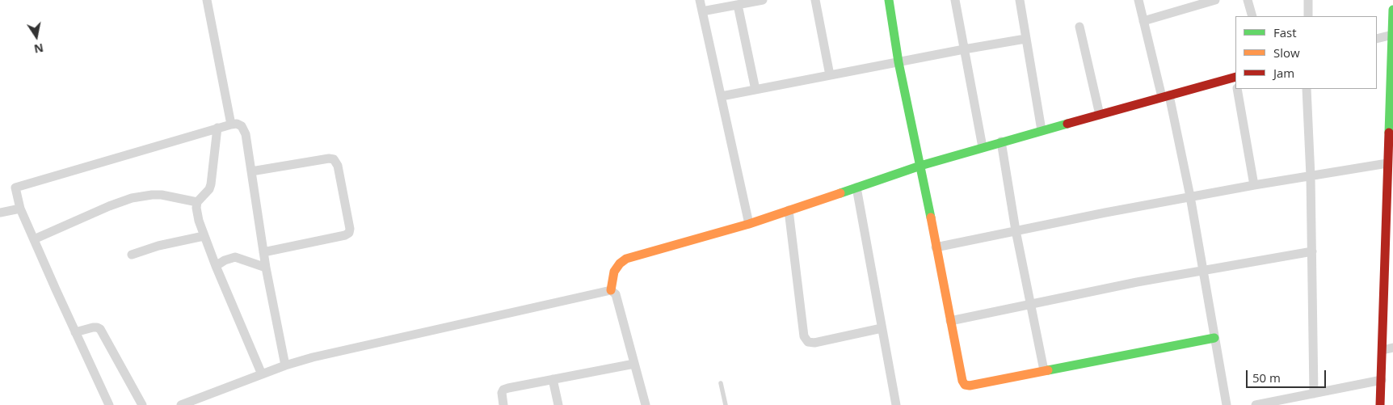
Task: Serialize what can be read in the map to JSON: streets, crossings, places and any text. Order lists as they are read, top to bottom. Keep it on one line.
{"legend":["Fast","Slow","Jam"],"scale_bar":"50 m","north":"bottom"}
